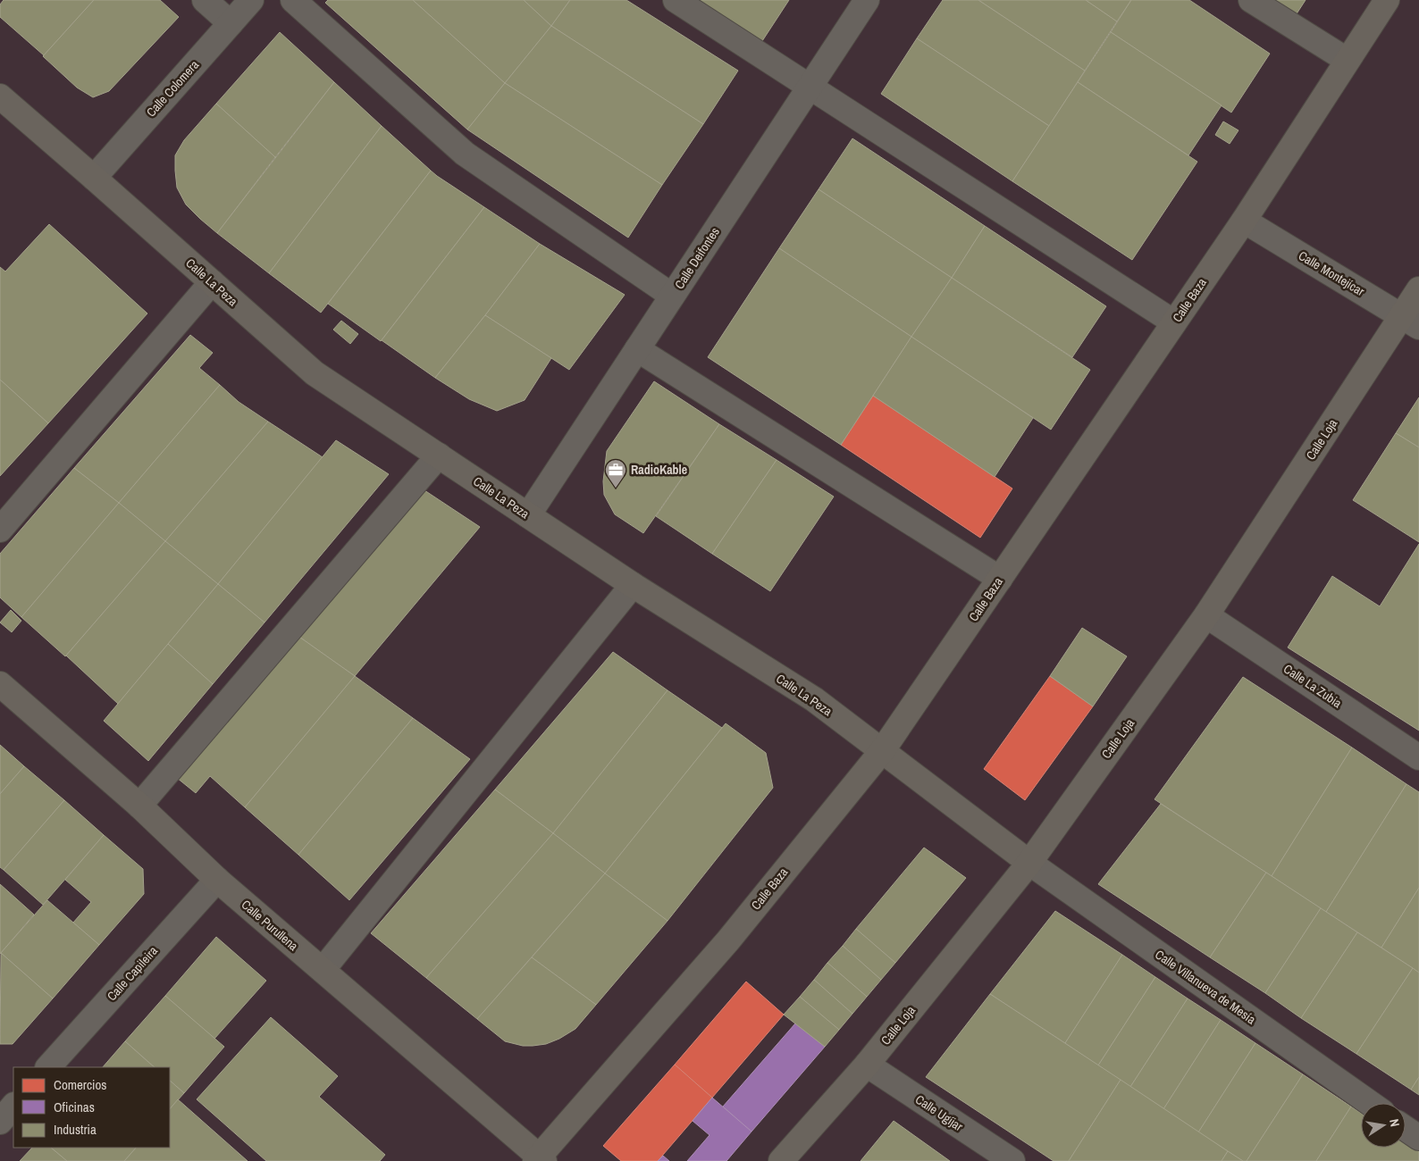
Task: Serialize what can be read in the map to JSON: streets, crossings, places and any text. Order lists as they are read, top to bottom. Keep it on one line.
{"streets":{"street":["Calle Colomera","Calle Deifontes","Calle Montejícar","Calle La Peza","Calle Baza","Calle Loja","Calle La Zubia","Calle Purullena","Calle Capileira","Calle Villanueva de Mesía","Calle Ugíjar"]},"crossings":[["Calle Colomera","Calle La Peza"],["Calle Deifontes","Calle La Peza"],["Calle Montejícar","Calle Baza"],["Calle Montejícar","Calle Loja"],["Calle La Peza","Calle Baza"],["Calle La Peza","Calle Loja"],["Calle La Peza","Calle Villanueva de Mesía"],["Calle Baza","Calle Purullena"],["Calle Loja","Calle La Zubia"],["Calle Loja","Calle Villanueva de Mesía"],["Calle Loja","Calle Ugíjar"],["Calle Purullena","Calle Capileira"]],"places":{"office":["RadioKable"]},"legend":["Comercios","Oficinas","Industria"],"north":"right"}
